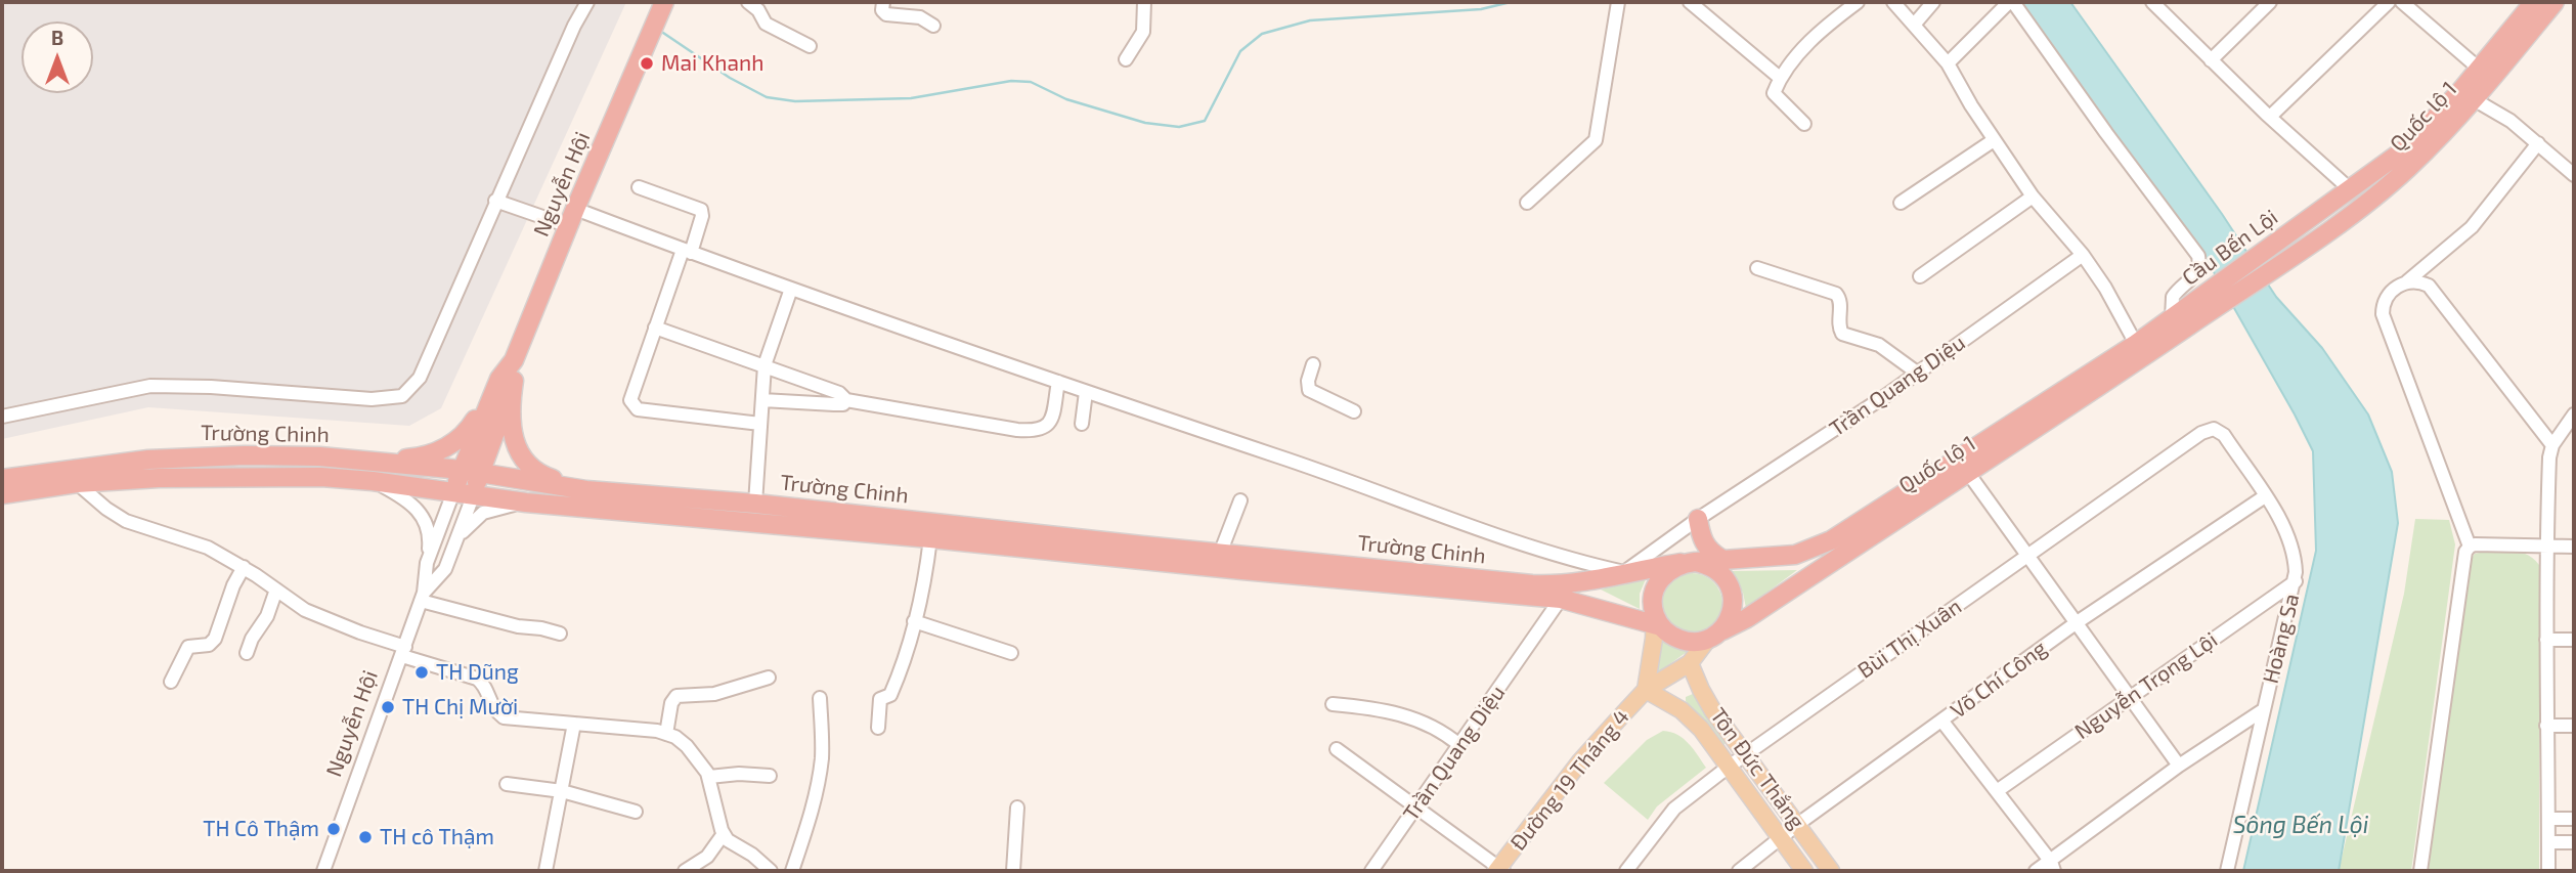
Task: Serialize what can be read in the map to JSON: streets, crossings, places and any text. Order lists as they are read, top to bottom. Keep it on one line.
{"streets":{"highway":["Quốc lộ 1","Nguyễn Hội","Cầu Bến Lội","Trường Chinh"],"main road":["Tôn Đức Thắng","Đường 19 Tháng 4"],"street":["Trần Quang Diệu","Bùi Thị Xuân","Hoàng Sa","Võ Chí Công","Nguyễn Trọng Lội"]},"crossings":[["Quốc lộ 1","Cầu Bến Lội"],["Quốc lộ 1","Trường Chinh"],["Quốc lộ 1","Đường 19 Tháng 4"],["Nguyễn Hội","Trường Chinh"],["Trần Quang Diệu","Trường Chinh"],["Trường Chinh","Đường 19 Tháng 4"],["Bùi Thị Xuân","Hoàng Sa"],["Bùi Thị Xuân","Tôn Đức Thắng"],["Hoàng Sa","Võ Chí Công"],["Hoàng Sa","Nguyễn Trọng Lội"],["Võ Chí Công","Tôn Đức Thắng"],["Tôn Đức Thắng","Đường 19 Tháng 4"]],"water":["Sông Bến Lội"],"places":["Mai Khanh","TH Dũng","TH Chị Mười","TH Cô Thậm","TH cô Thậm"],"north":"top"}
